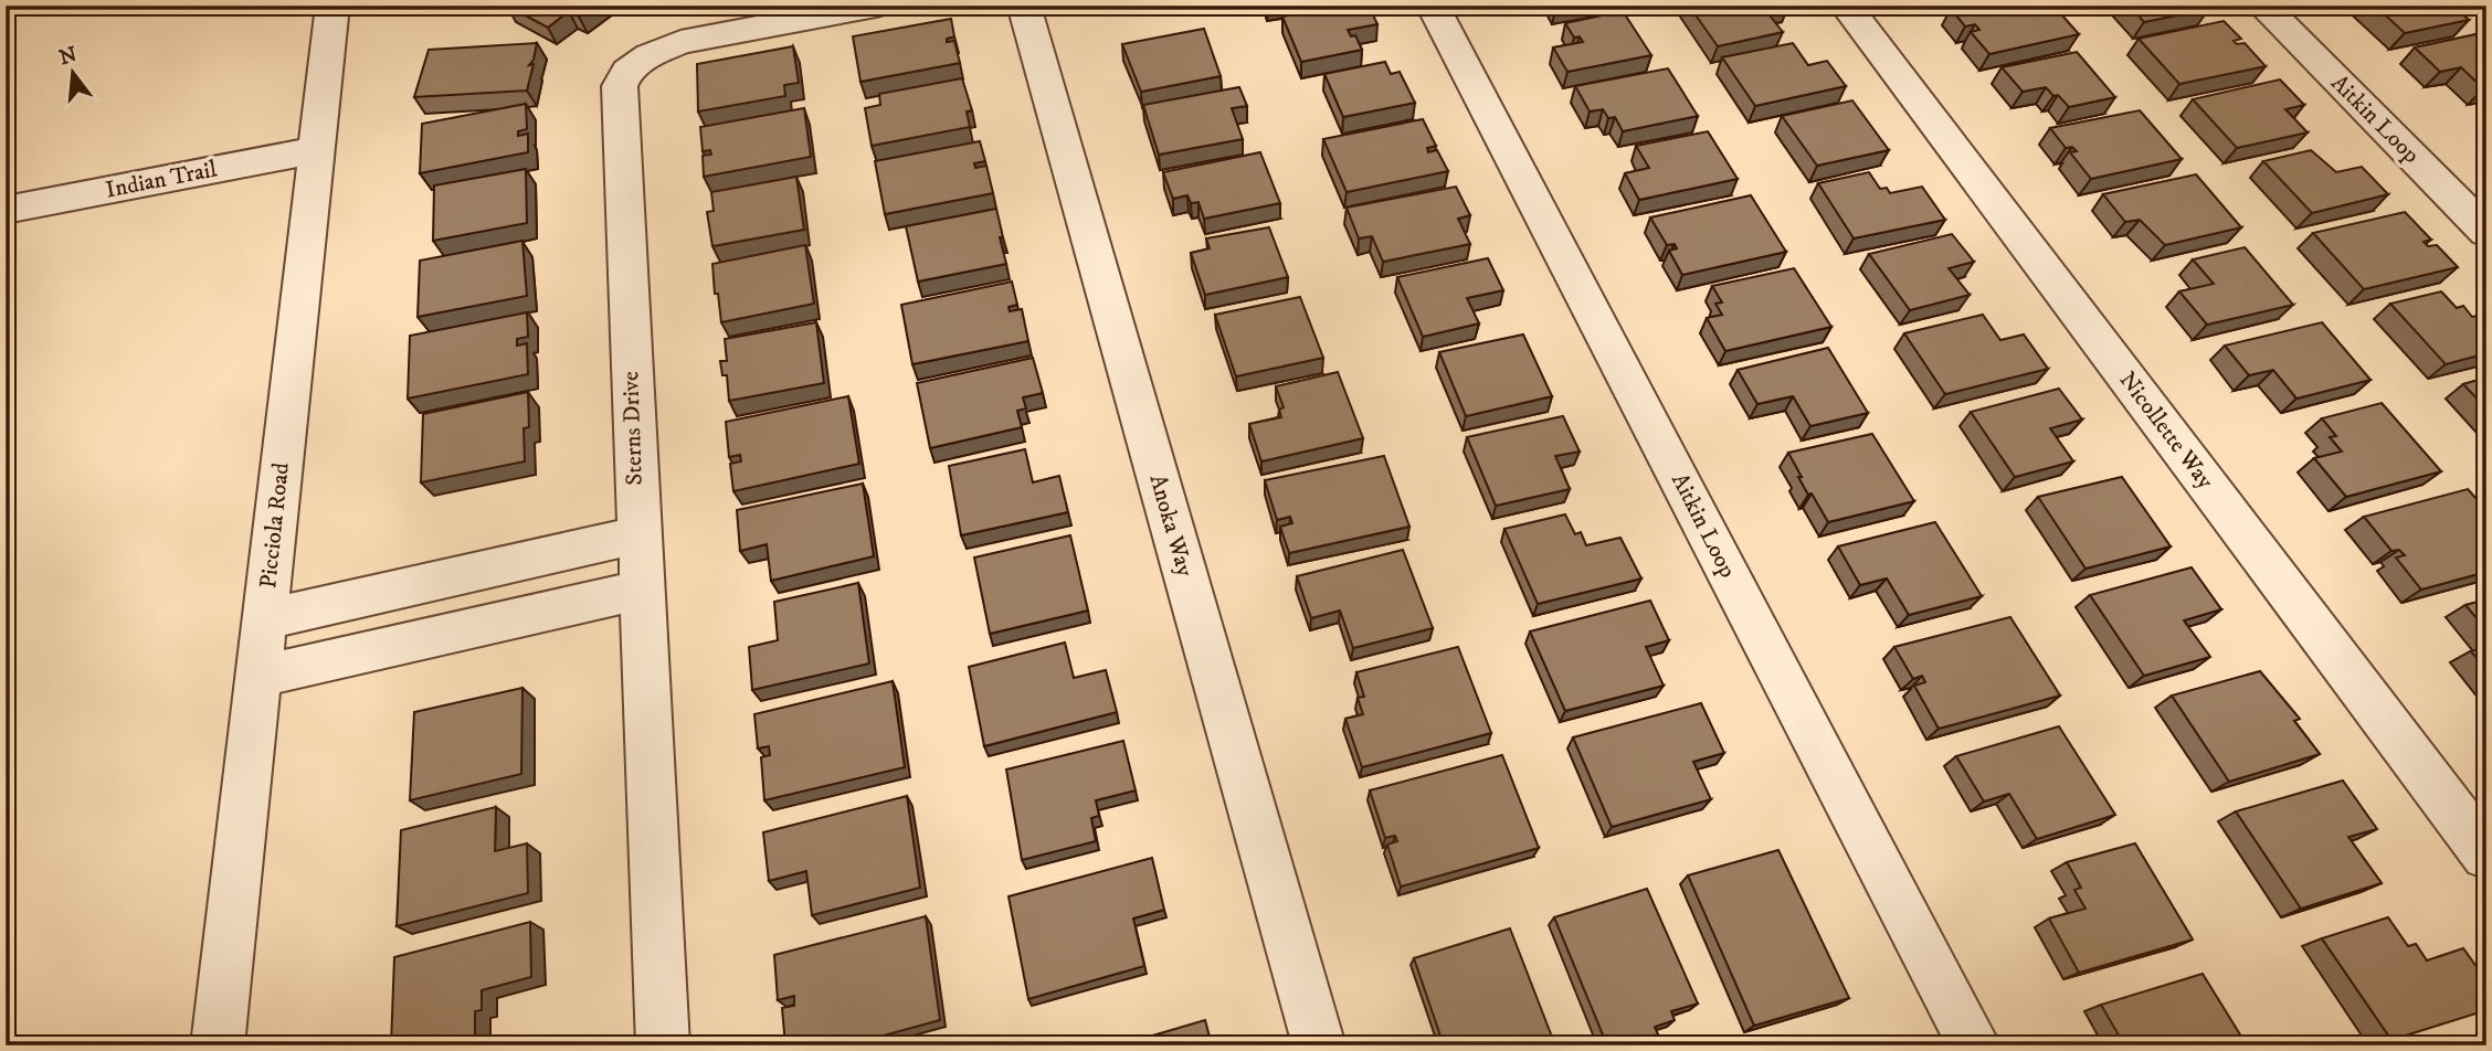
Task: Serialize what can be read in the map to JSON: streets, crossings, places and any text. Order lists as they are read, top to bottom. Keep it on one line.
{"streets":{"street":["Aitkin Loop","Indian Trail","Sterns Drive","Nicollette Way","Picciola Road","Anoka Way"]},"crossings":[["Indian Trail","Picciola Road"]],"north":"top"}
